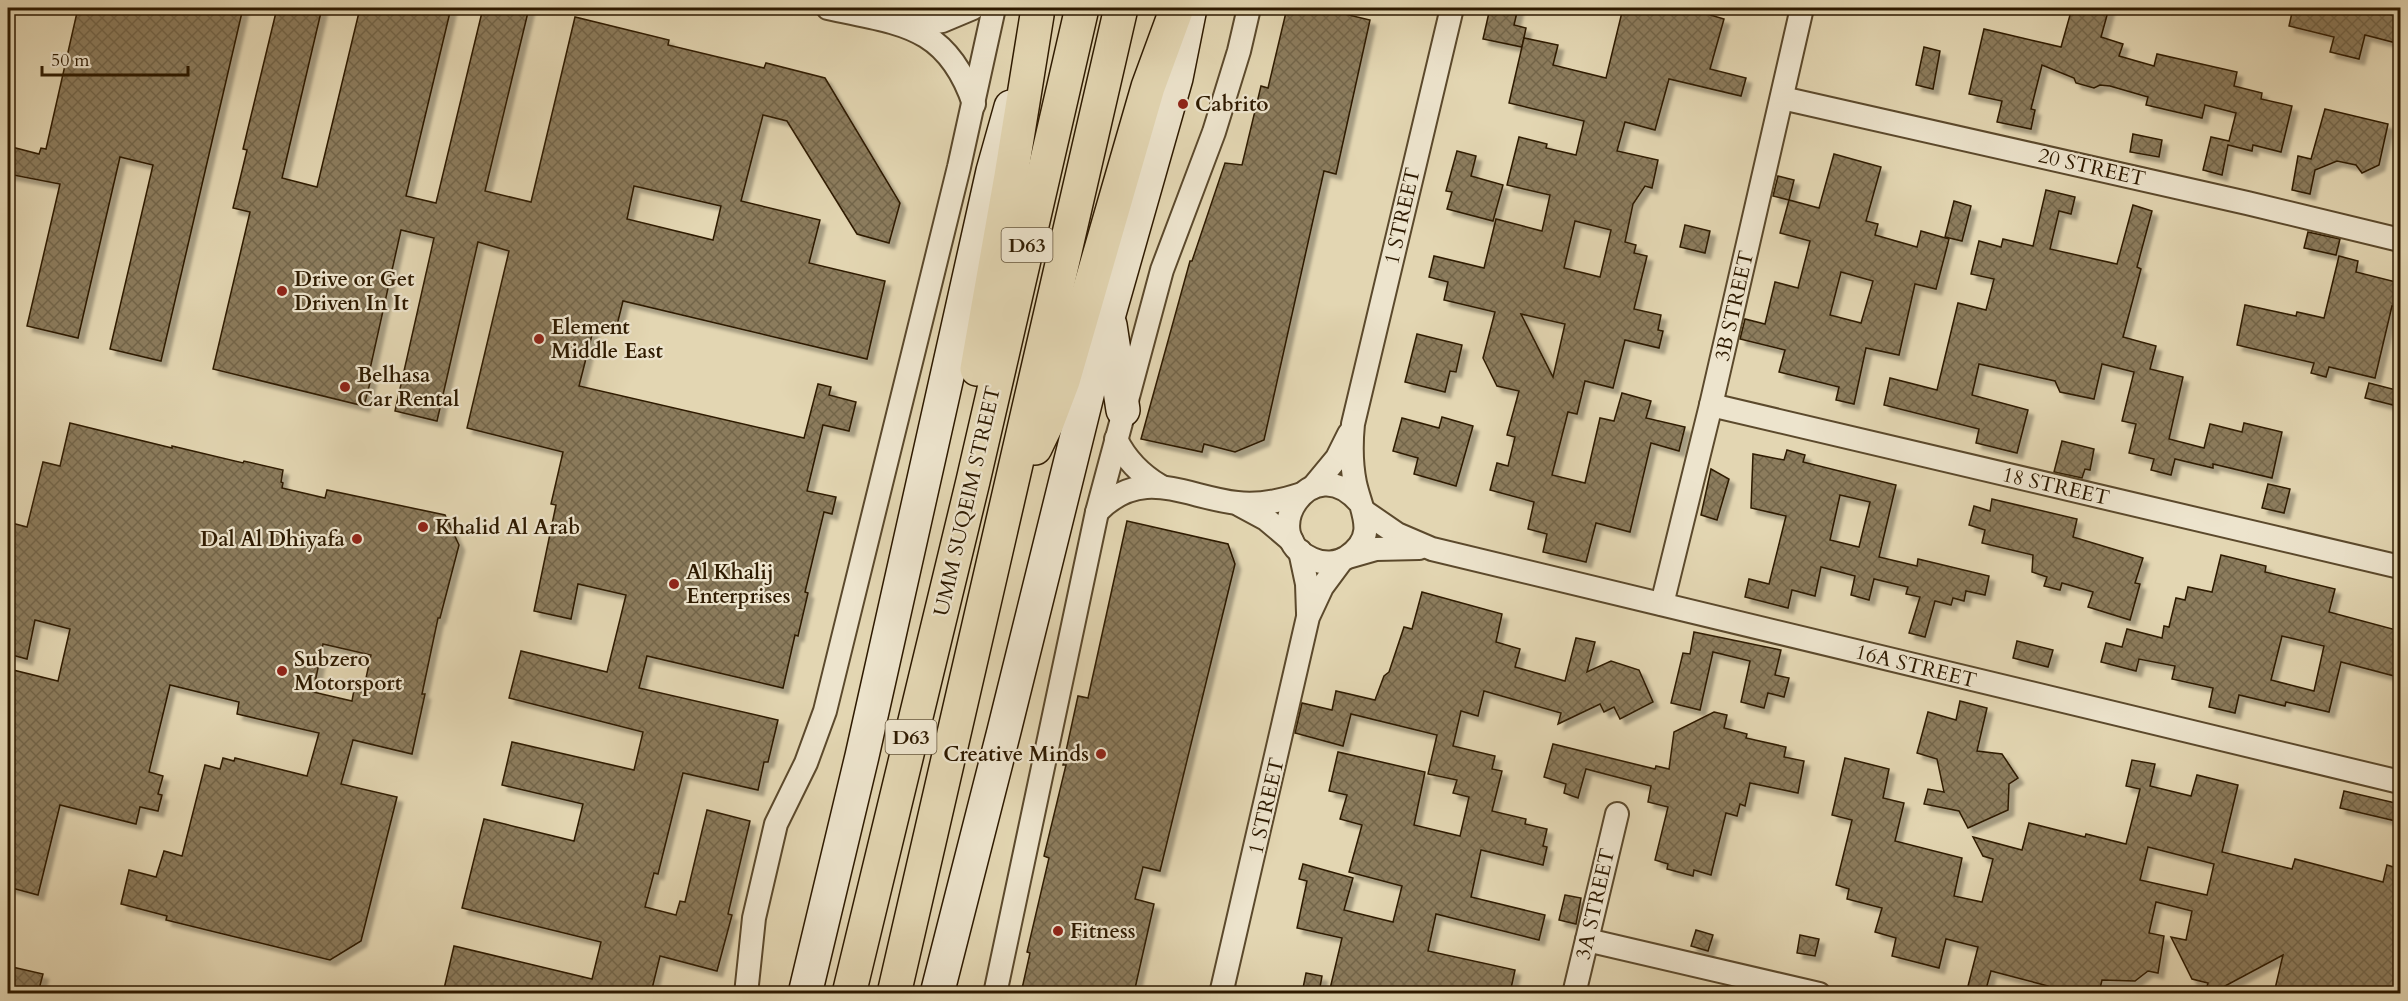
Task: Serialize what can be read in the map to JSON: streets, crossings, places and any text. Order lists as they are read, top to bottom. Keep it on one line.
{"streets":{"main road":["D63","UMM SUQEIM STREET"],"street":["20 STREET","1 STREET","3B STREET","18 STREET","16A STREET","3A STREET"]},"crossings":[["20 STREET","3B STREET"],["1 STREET","16A STREET"],["3B STREET","18 STREET"],["3B STREET","16A STREET"]],"places":["Cabrito","Drive or Get Driven In It","Element Middle East","Belhasa Car Rental","Khalid Al Arab","Dal Al Dhiyafa","Al Khalij Enterprises","Subzero Motorsport","Creative Minds","Fitness"],"scale_bar":"50 m"}
